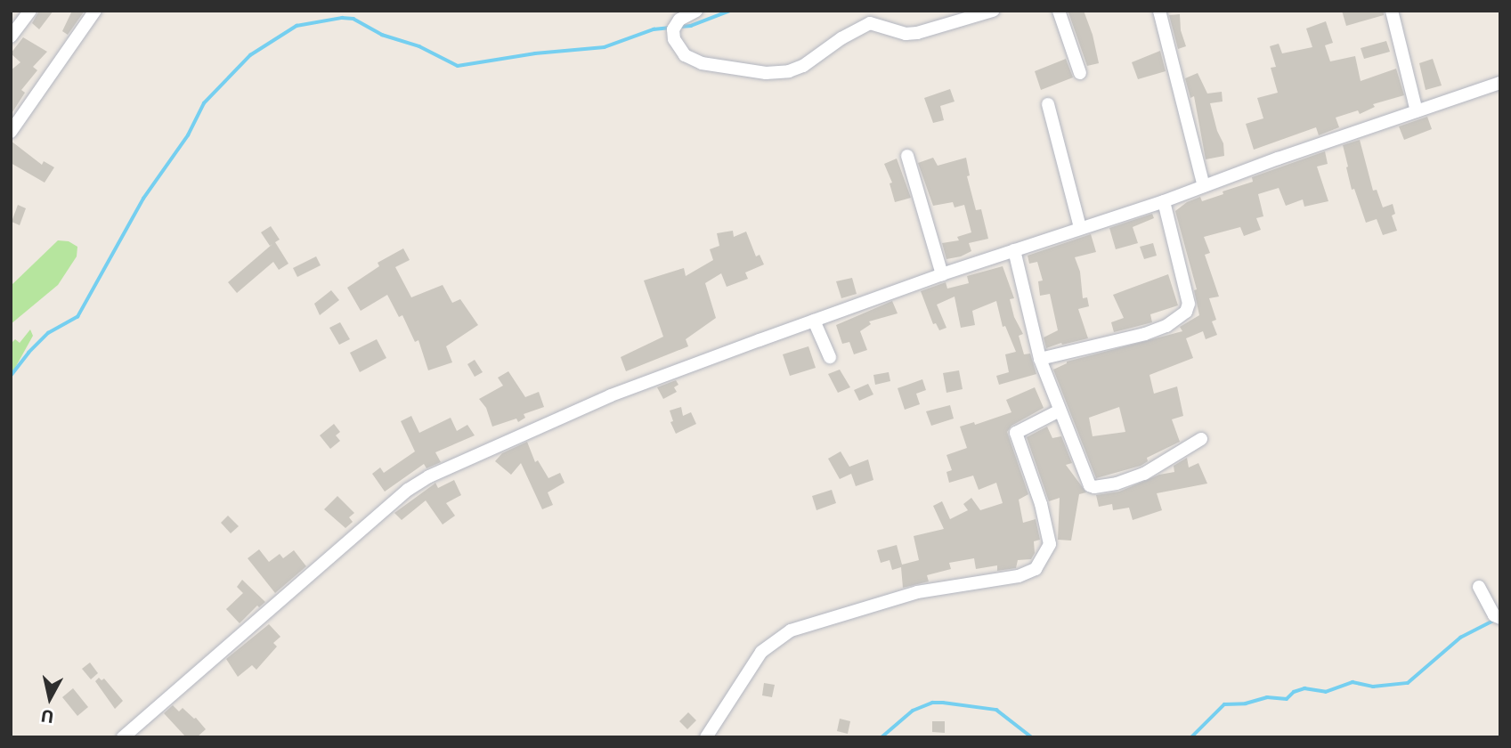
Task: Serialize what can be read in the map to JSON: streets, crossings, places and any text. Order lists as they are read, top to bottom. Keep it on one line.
{"north":"bottom"}
